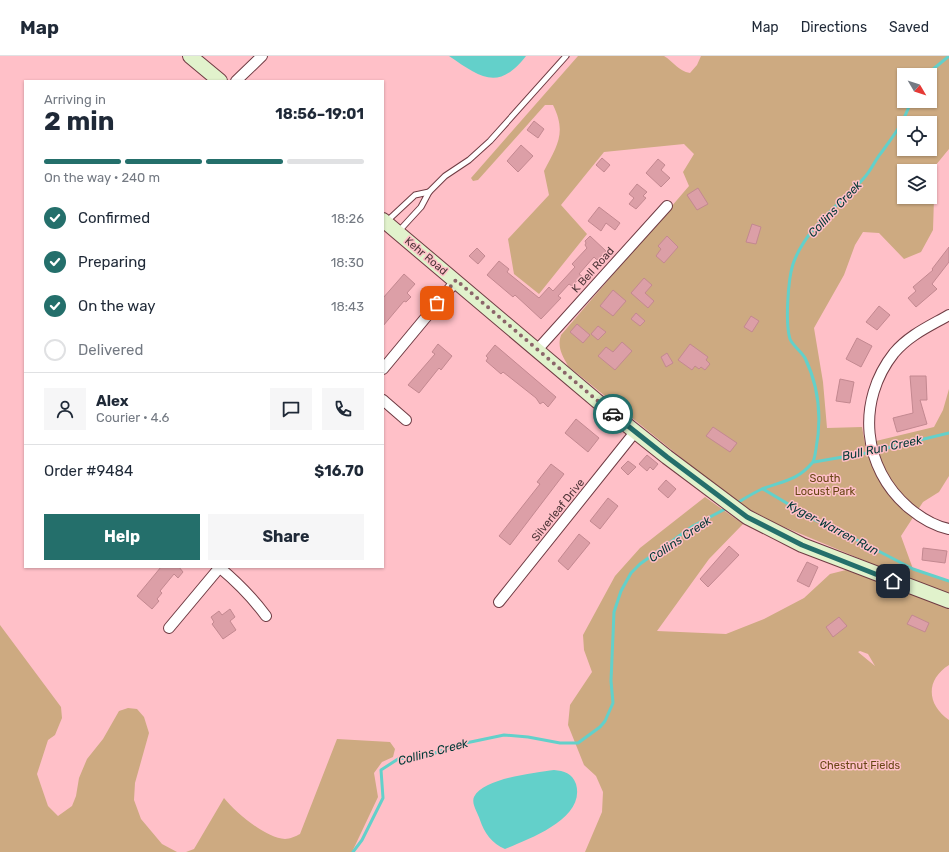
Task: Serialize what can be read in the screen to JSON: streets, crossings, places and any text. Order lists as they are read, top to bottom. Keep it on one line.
{"streets":{"street":["Kehr Road","K Bell Road","Silverleaf Drive"]},"crossings":[["Kehr Road","K Bell Road"],["Kehr Road","Silverleaf Drive"]],"water":["Collins Creek","Bull Run Creek","Kyger-Warren Run"],"parks":["South Locust Park","Chestnut Fields"],"north":"bottom right","page":{"header":"Map","nav":["Map","Directions","Saved"],"heading":["2 min","Arriving in","18:56–19:01"],"panel":["Alex","Courier · 4.6","Order #9484","$16.70"],"bar":"On the way · 240 m","list":[["Confirmed","18:26"],["Preparing","18:30"],["On the way","18:43"],"Delivered"],"buttons":["Help","Share"]}}
